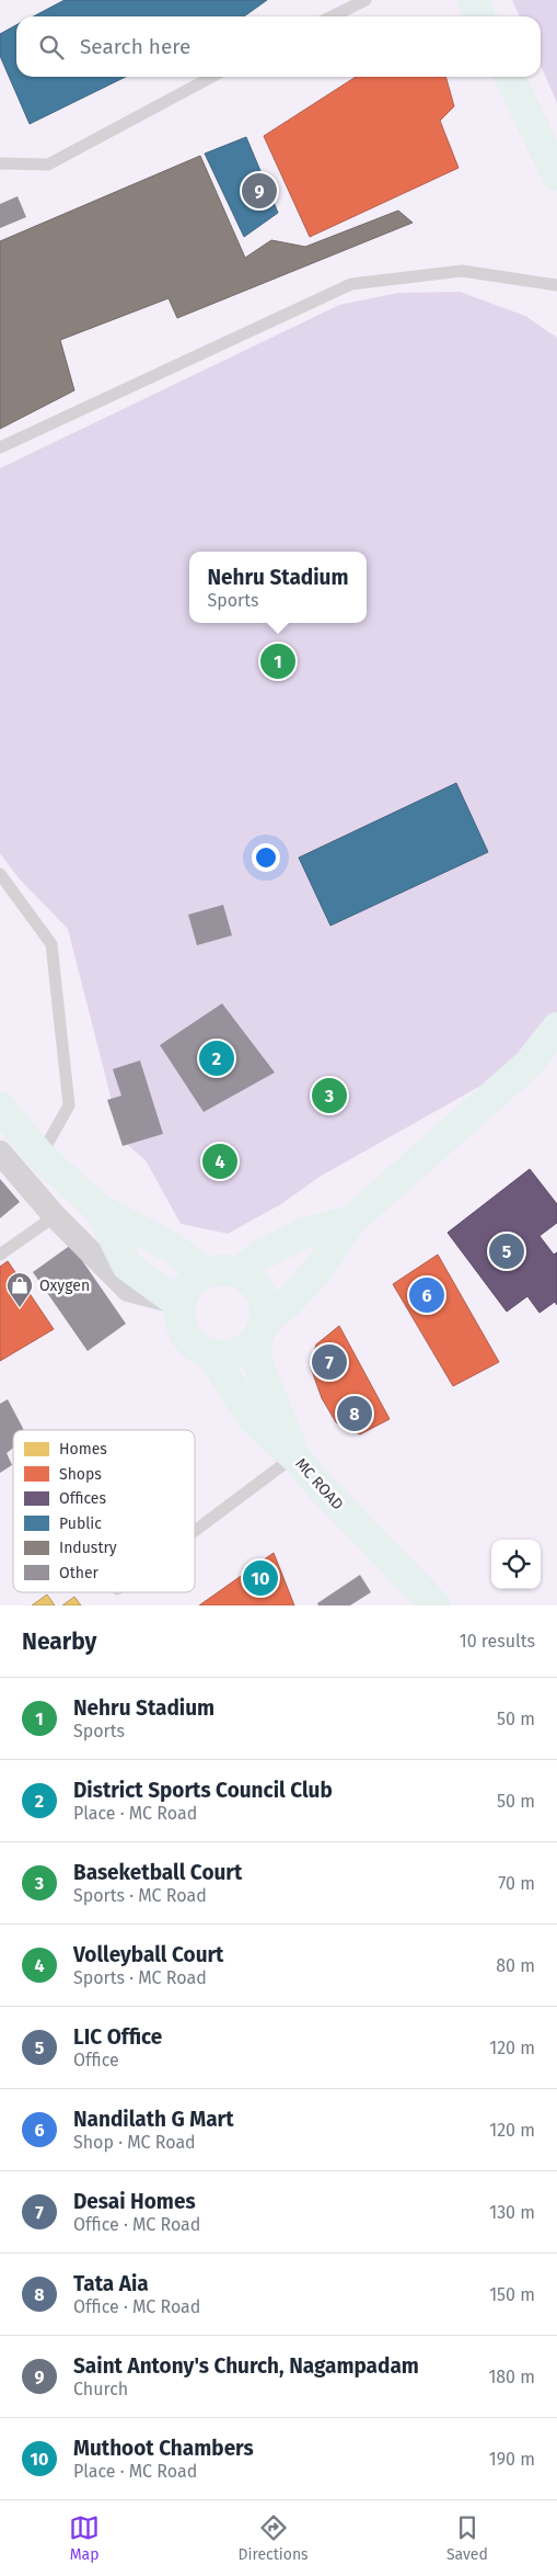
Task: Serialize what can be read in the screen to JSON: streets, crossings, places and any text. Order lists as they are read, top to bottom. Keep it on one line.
{"streets":{"main road":["MC ROAD"]},"places":{"shop":["Oxygen"]},"legend":["Homes","Shops","Offices","Public","Industry","Other"],"page":{"search":"Search here","pins":["9","1","2","3","4","5","6","7","8","10"],"popup":["Nehru Stadium","Sports"],"heading":["Nearby","10 results"],"list":[{"mark":"1","name":"Nehru Stadium","note":"Sports","value":"50 m"},{"mark":"2","name":"District Sports Council Club","note":"Place · MC Road","value":"50 m"},{"mark":"3","name":"Baseketball Court","note":"Sports · MC Road","value":"70 m"},{"mark":"4","name":"Volleyball Court","note":"Sports · MC Road","value":"80 m"},{"mark":"5","name":"LIC Office","note":"Office","value":"120 m"},{"mark":"6","name":"Nandilath G Mart","note":"Shop · MC Road","value":"120 m"},{"mark":"7","name":"Desai Homes","note":"Office · MC Road","value":"130 m"},{"mark":"8","name":"Tata Aia","note":"Office · MC Road","value":"150 m"},{"mark":"9","name":"Saint Antony's Church, Nagampadam","note":"Church","value":"180 m"},{"mark":"10","name":"Muthoot Chambers","note":"Place · MC Road","value":"190 m"}],"nav":["Map","Directions","Saved"]}}
